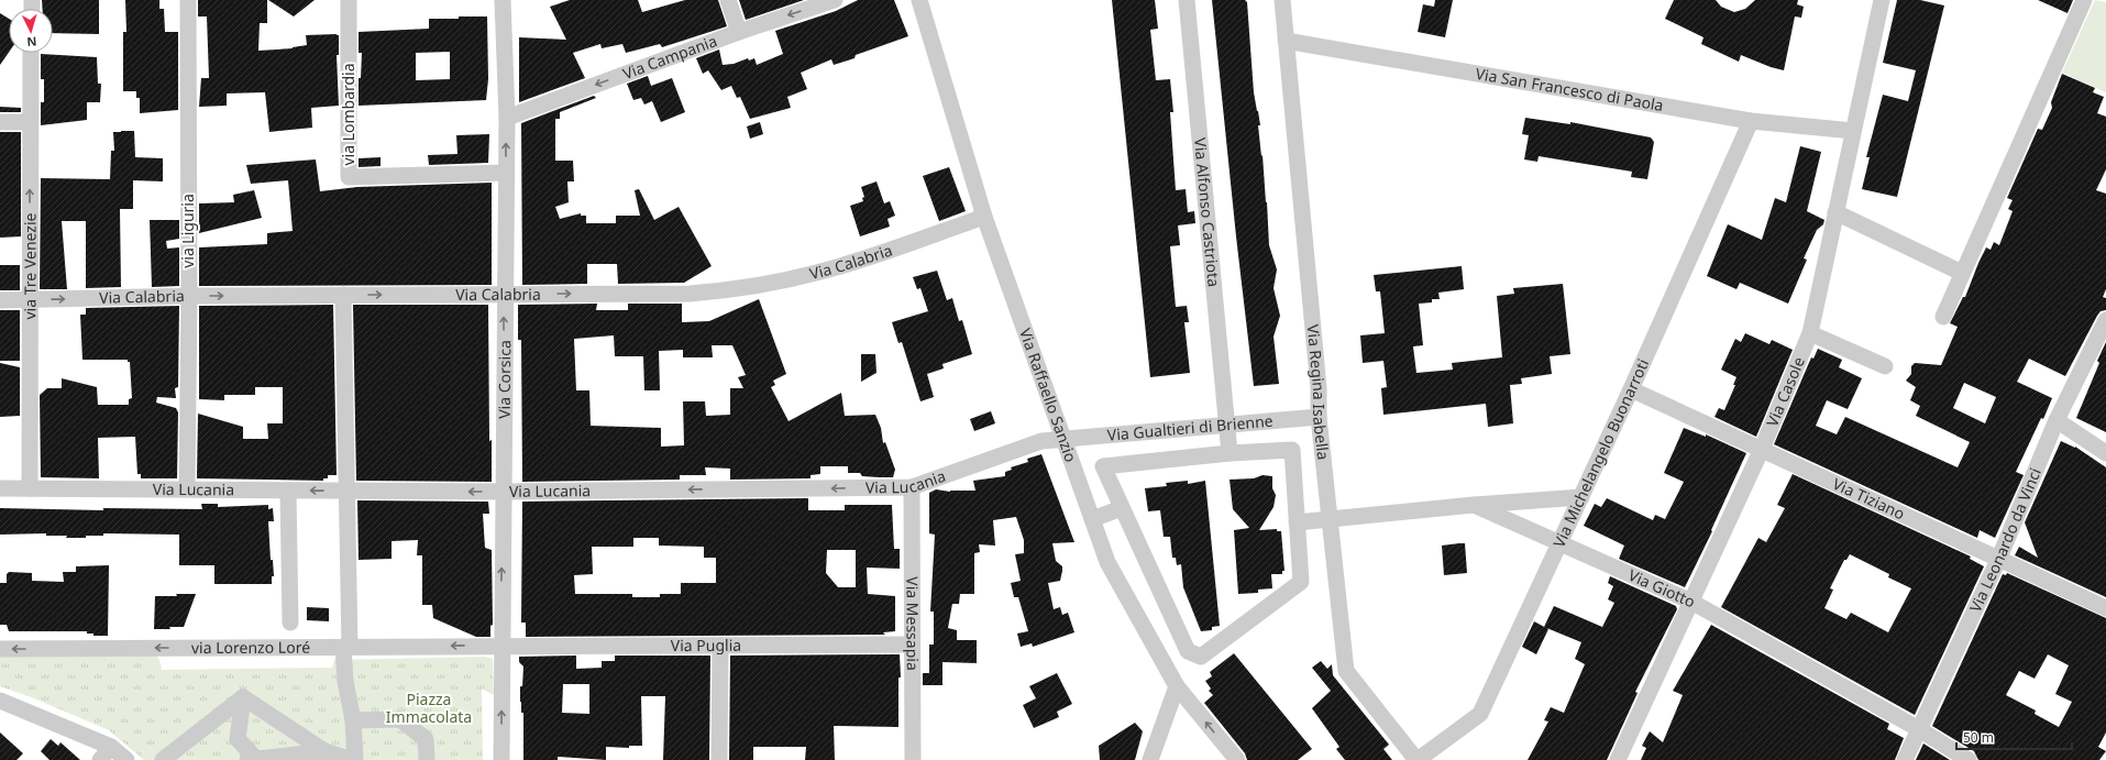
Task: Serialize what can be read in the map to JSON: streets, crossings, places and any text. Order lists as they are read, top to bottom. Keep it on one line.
{"streets":{"street":["Via Campania","Via San Francesco di Paola","via Lombardia","Via Alfonso Castriota","via Liguria","Via Calabria","via Tre Venezie","Via Corsica","Via Casole","Via Regina Isabella","Via Raffaello Sanzio","Via Gualtieri di Brienne","Via Michelangelo Buonarroti","Via Lucania","Via Tiziano","Via Leonardo da Vinci","Via Giotto","Via Messapia","Via Puglia","via Lorenzo Loré"]},"crossings":[["Via Campania","Via Corsica"],["Via San Francesco di Paola","Via Casole"],["Via San Francesco di Paola","Via Regina Isabella"],["Via San Francesco di Paola","Via Michelangelo Buonarroti"],["via Lombardia","Via Corsica"],["Via Alfonso Castriota","Via Gualtieri di Brienne"],["via Liguria","Via Calabria"],["via Liguria","Via Lucania"],["Via Calabria","via Tre Venezie"],["Via Calabria","Via Corsica"],["Via Calabria","Via Raffaello Sanzio"],["via Tre Venezie","Via Lucania"],["Via Corsica","Via Lucania"],["Via Corsica","Via Puglia"],["Via Corsica","via Lorenzo Loré"],["Via Casole","Via Tiziano"],["Via Casole","Via Giotto"],["Via Regina Isabella","Via Gualtieri di Brienne"],["Via Regina Isabella","Via Michelangelo Buonarroti"],["Via Raffaello Sanzio","Via Gualtieri di Brienne"],["Via Raffaello Sanzio","Via Lucania"],["Via Gualtieri di Brienne","Via Lucania"],["Via Michelangelo Buonarroti","Via Tiziano"],["Via Michelangelo Buonarroti","Via Giotto"],["Via Lucania","Via Messapia"],["Via Tiziano","Via Leonardo da Vinci"],["Via Leonardo da Vinci","Via Giotto"],["Via Messapia","Via Puglia"],["Via Puglia","via Lorenzo Loré"]],"one_way":["Via Campania","Via Calabria","via Tre Venezie","Via Corsica","Via Lucania"],"parks":["Piazza Immacolata"],"scale_bar":"50 m","north":"bottom"}
